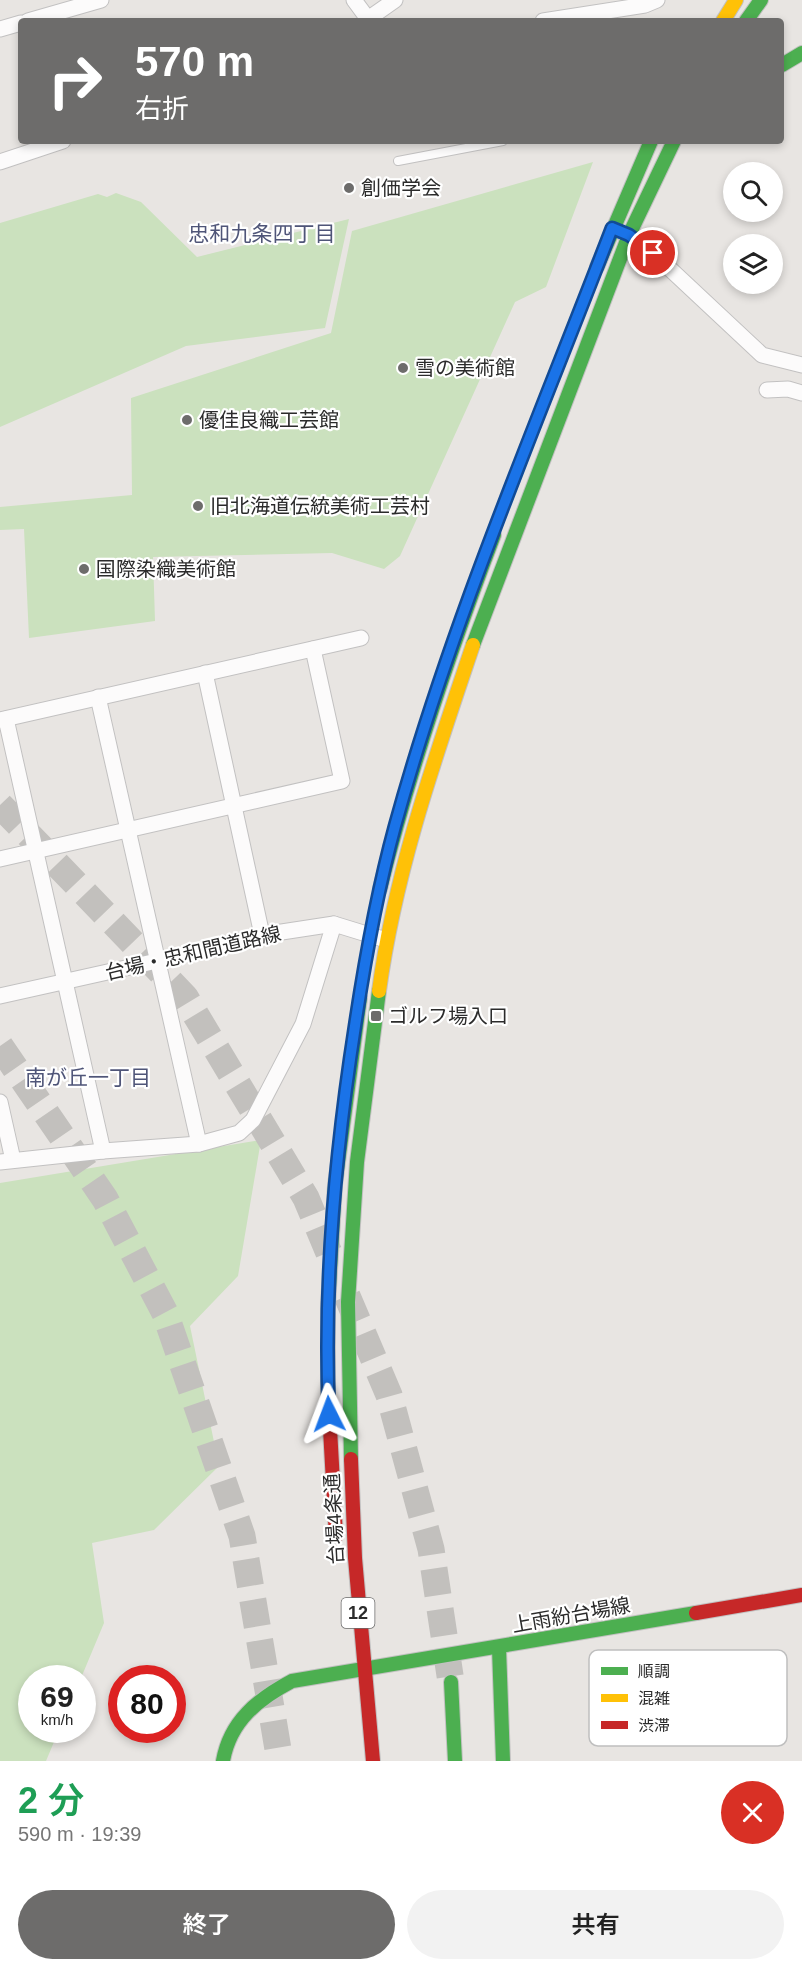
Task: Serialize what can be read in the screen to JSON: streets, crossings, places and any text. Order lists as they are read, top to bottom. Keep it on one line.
{"streets":{"main road":["台場4条通","12","上雨紛台場線"],"street":["台場・忠和間道路線"]},"crossings":[["台場・忠和間道路線","台場4条通"],["台場4条通","上雨紛台場線"]],"districts":["忠和九条四丁目","南が丘一丁目"],"places":{"other":["創価学会","雪の美術館","優佳良織工芸館","旧北海道伝統美術工芸村","国際染織美術館"],"transit":["ゴルフ場入口"]},"legend":["順調","混雑","渋滞"],"page":{"turn":["570 m","右折"],"speed":"69 km/h","limit":"80","heading":["2 分","590 m · 19:39"],"buttons":["終了","共有"]}}
